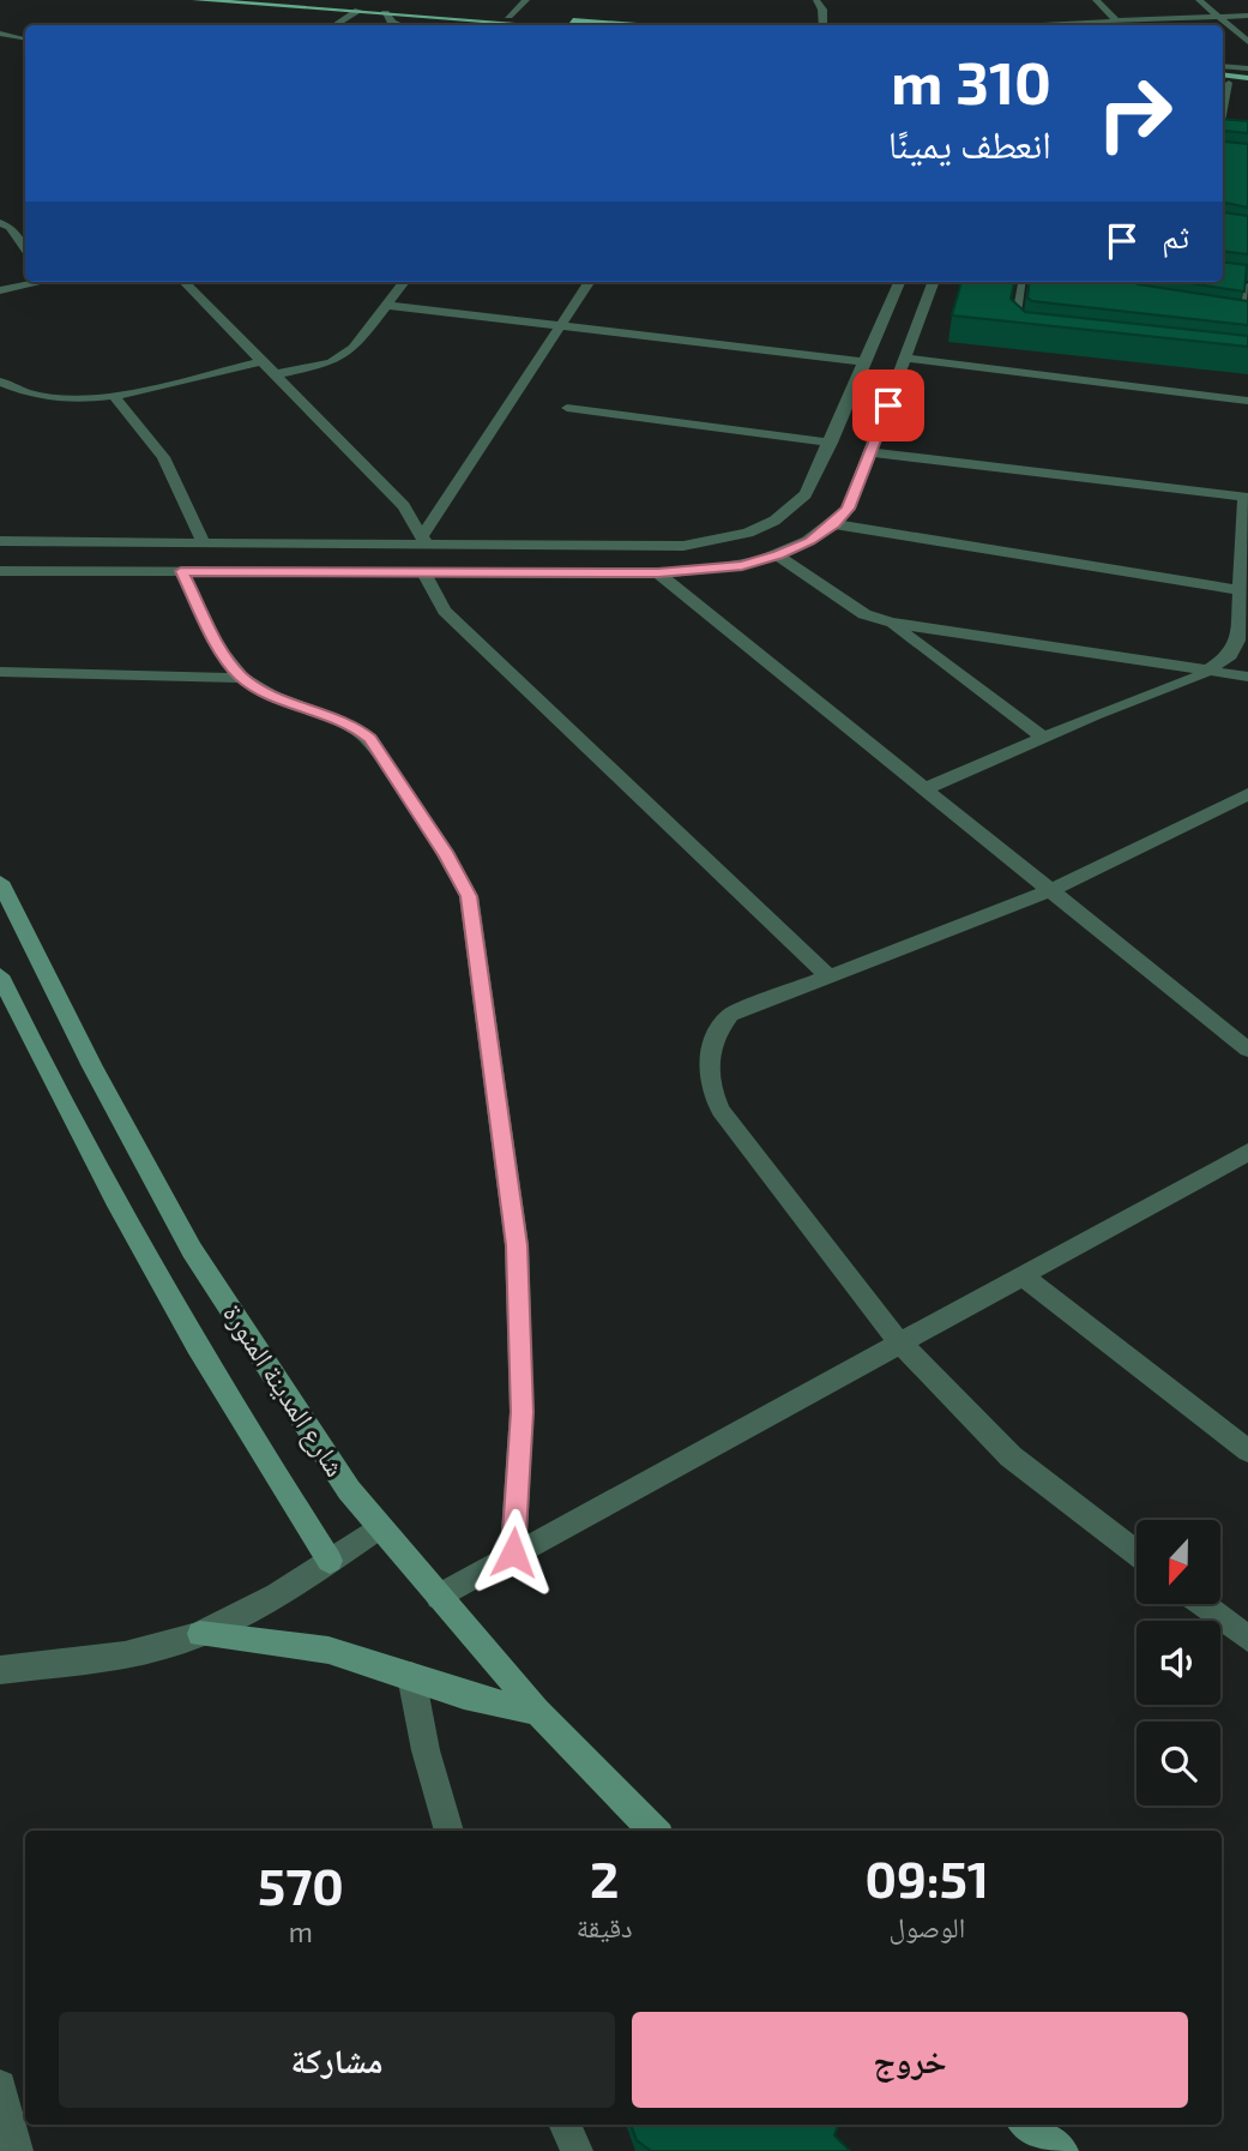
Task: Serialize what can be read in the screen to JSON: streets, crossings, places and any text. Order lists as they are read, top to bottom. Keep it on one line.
{"streets":{"main road":["شارع المدينة المنورة"]},"north":"bottom","page":{"turn":["310 m","انعطف يمينًا"],"then":"ثم","eta":["09:51","الوصول","2","دقيقة","570","m"],"buttons":["خروج","مشاركة"]}}
